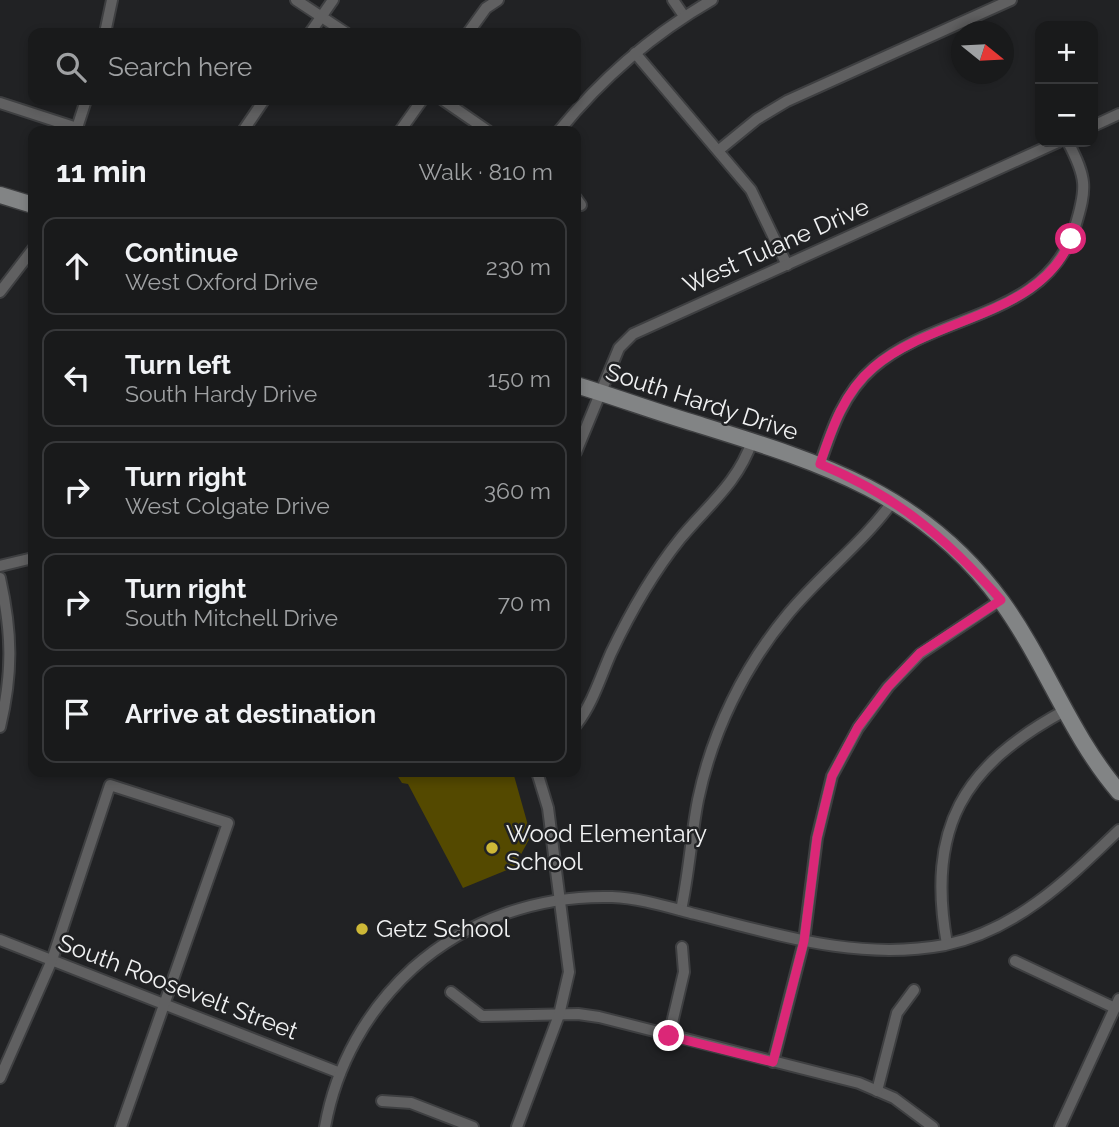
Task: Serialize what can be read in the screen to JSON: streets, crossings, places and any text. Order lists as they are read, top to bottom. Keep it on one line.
{"streets":{"street":["West Tulane Drive","South Hardy Drive","South Roosevelt Street"]},"crossings":[["West Tulane Drive","South Hardy Drive"]],"places":["Wood Elementary School","Getz School"],"north":"right","page":{"map_buttons":["+","−"],"search":"Search here","heading":["11 min","Walk · 810 m"],"list":[["Continue","West Oxford Drive","230 m"],["Turn left","South Hardy Drive","150 m"],["Turn right","West Colgate Drive","360 m"],["Turn right","South Mitchell Drive","70 m"],"Arrive at destination"]}}
